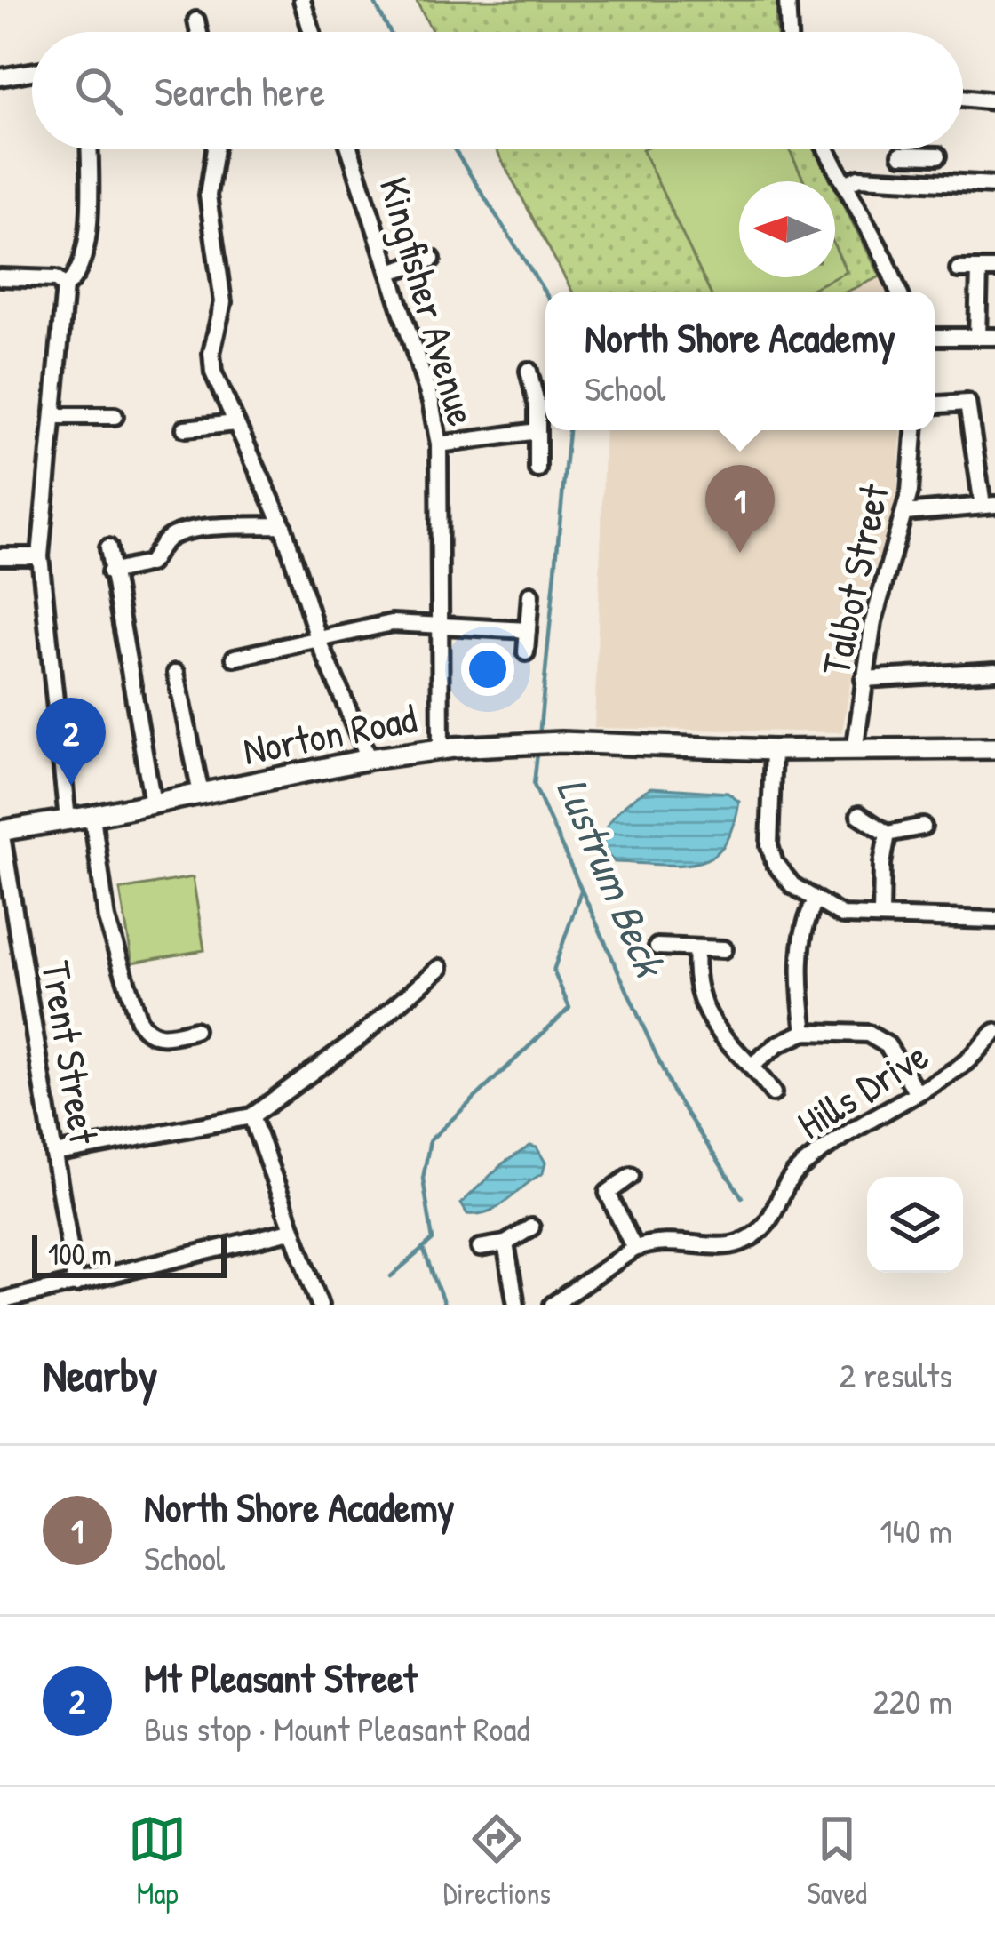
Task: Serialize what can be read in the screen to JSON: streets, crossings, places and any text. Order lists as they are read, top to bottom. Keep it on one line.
{"streets":{"main road":["Norton Road"],"street":["Kingfisher Avenue","Talbot Street","Trent Street","Hills Drive"]},"crossings":[["Kingfisher Avenue","Norton Road"],["Talbot Street","Norton Road"],["Norton Road","Trent Street"]],"water":["Lustrum Beck"],"scale_bar":"100 m","north":"left","page":{"search":"Search here","popup":["North Shore Academy","School"],"pins":["1","2"],"scale":"100 m","heading":["Nearby","2 results"],"list":[{"mark":"1","name":"North Shore Academy","note":"School","value":"140 m"},{"mark":"2","name":"Mt Pleasant Street","note":"Bus stop · Mount Pleasant Road","value":"220 m"}],"nav":["Map","Directions","Saved"]}}
